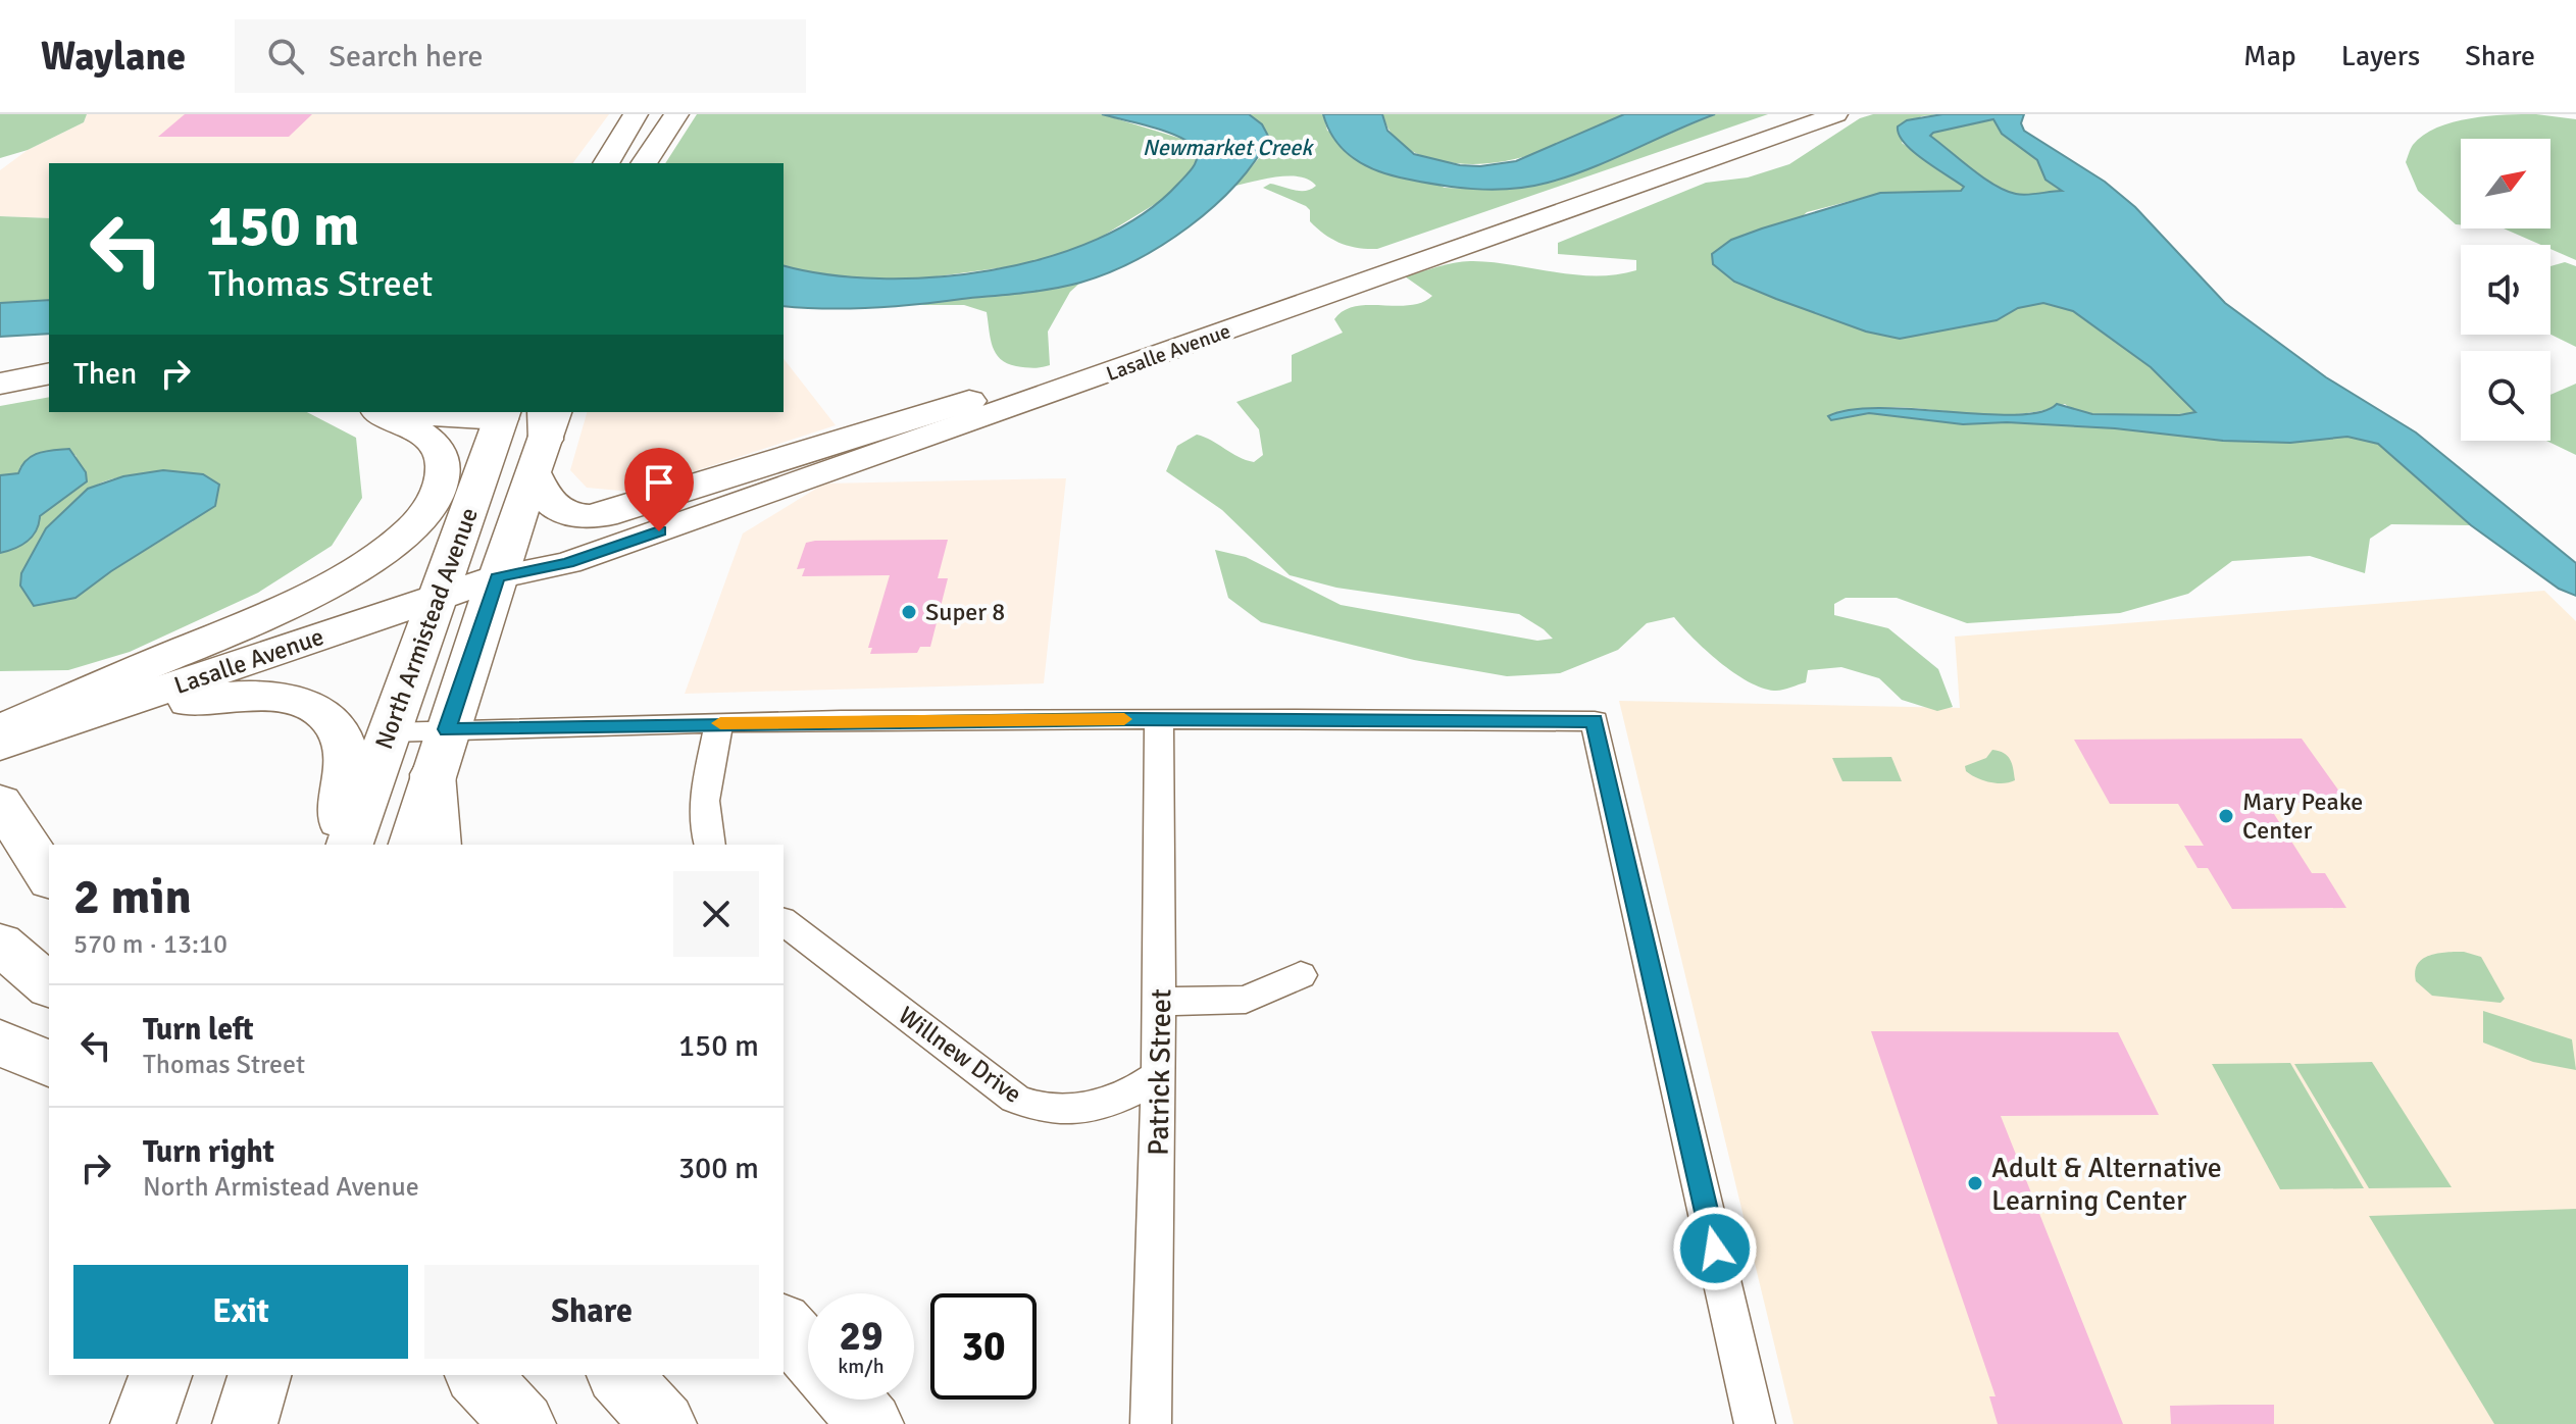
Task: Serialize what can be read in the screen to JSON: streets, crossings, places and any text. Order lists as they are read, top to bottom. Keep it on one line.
{"streets":{"main road":["Lasalle Avenue","North Armistead Avenue"],"street":["Willnew Drive","Patrick Street"]},"crossings":[["Lasalle Avenue","North Armistead Avenue"],["Willnew Drive","Patrick Street"]],"water":["Newmarket Creek"],"places":["Super 8","Mary Peake Center","Adult & Alternative Learning Center"],"north":"top right","page":{"header":"Waylane","search":"Search here","nav":["Map","Layers","Share"],"turn":["150 m","Thomas Street"],"then":"Then","heading":["2 min","570 m · 13:10"],"list":[{"name":"Turn left","note":"Thomas Street","value":"150 m"},{"name":"Turn right","note":"North Armistead Avenue","value":"300 m"}],"buttons":["Exit","Share"],"speed":"29 km/h","limit":"30"}}
